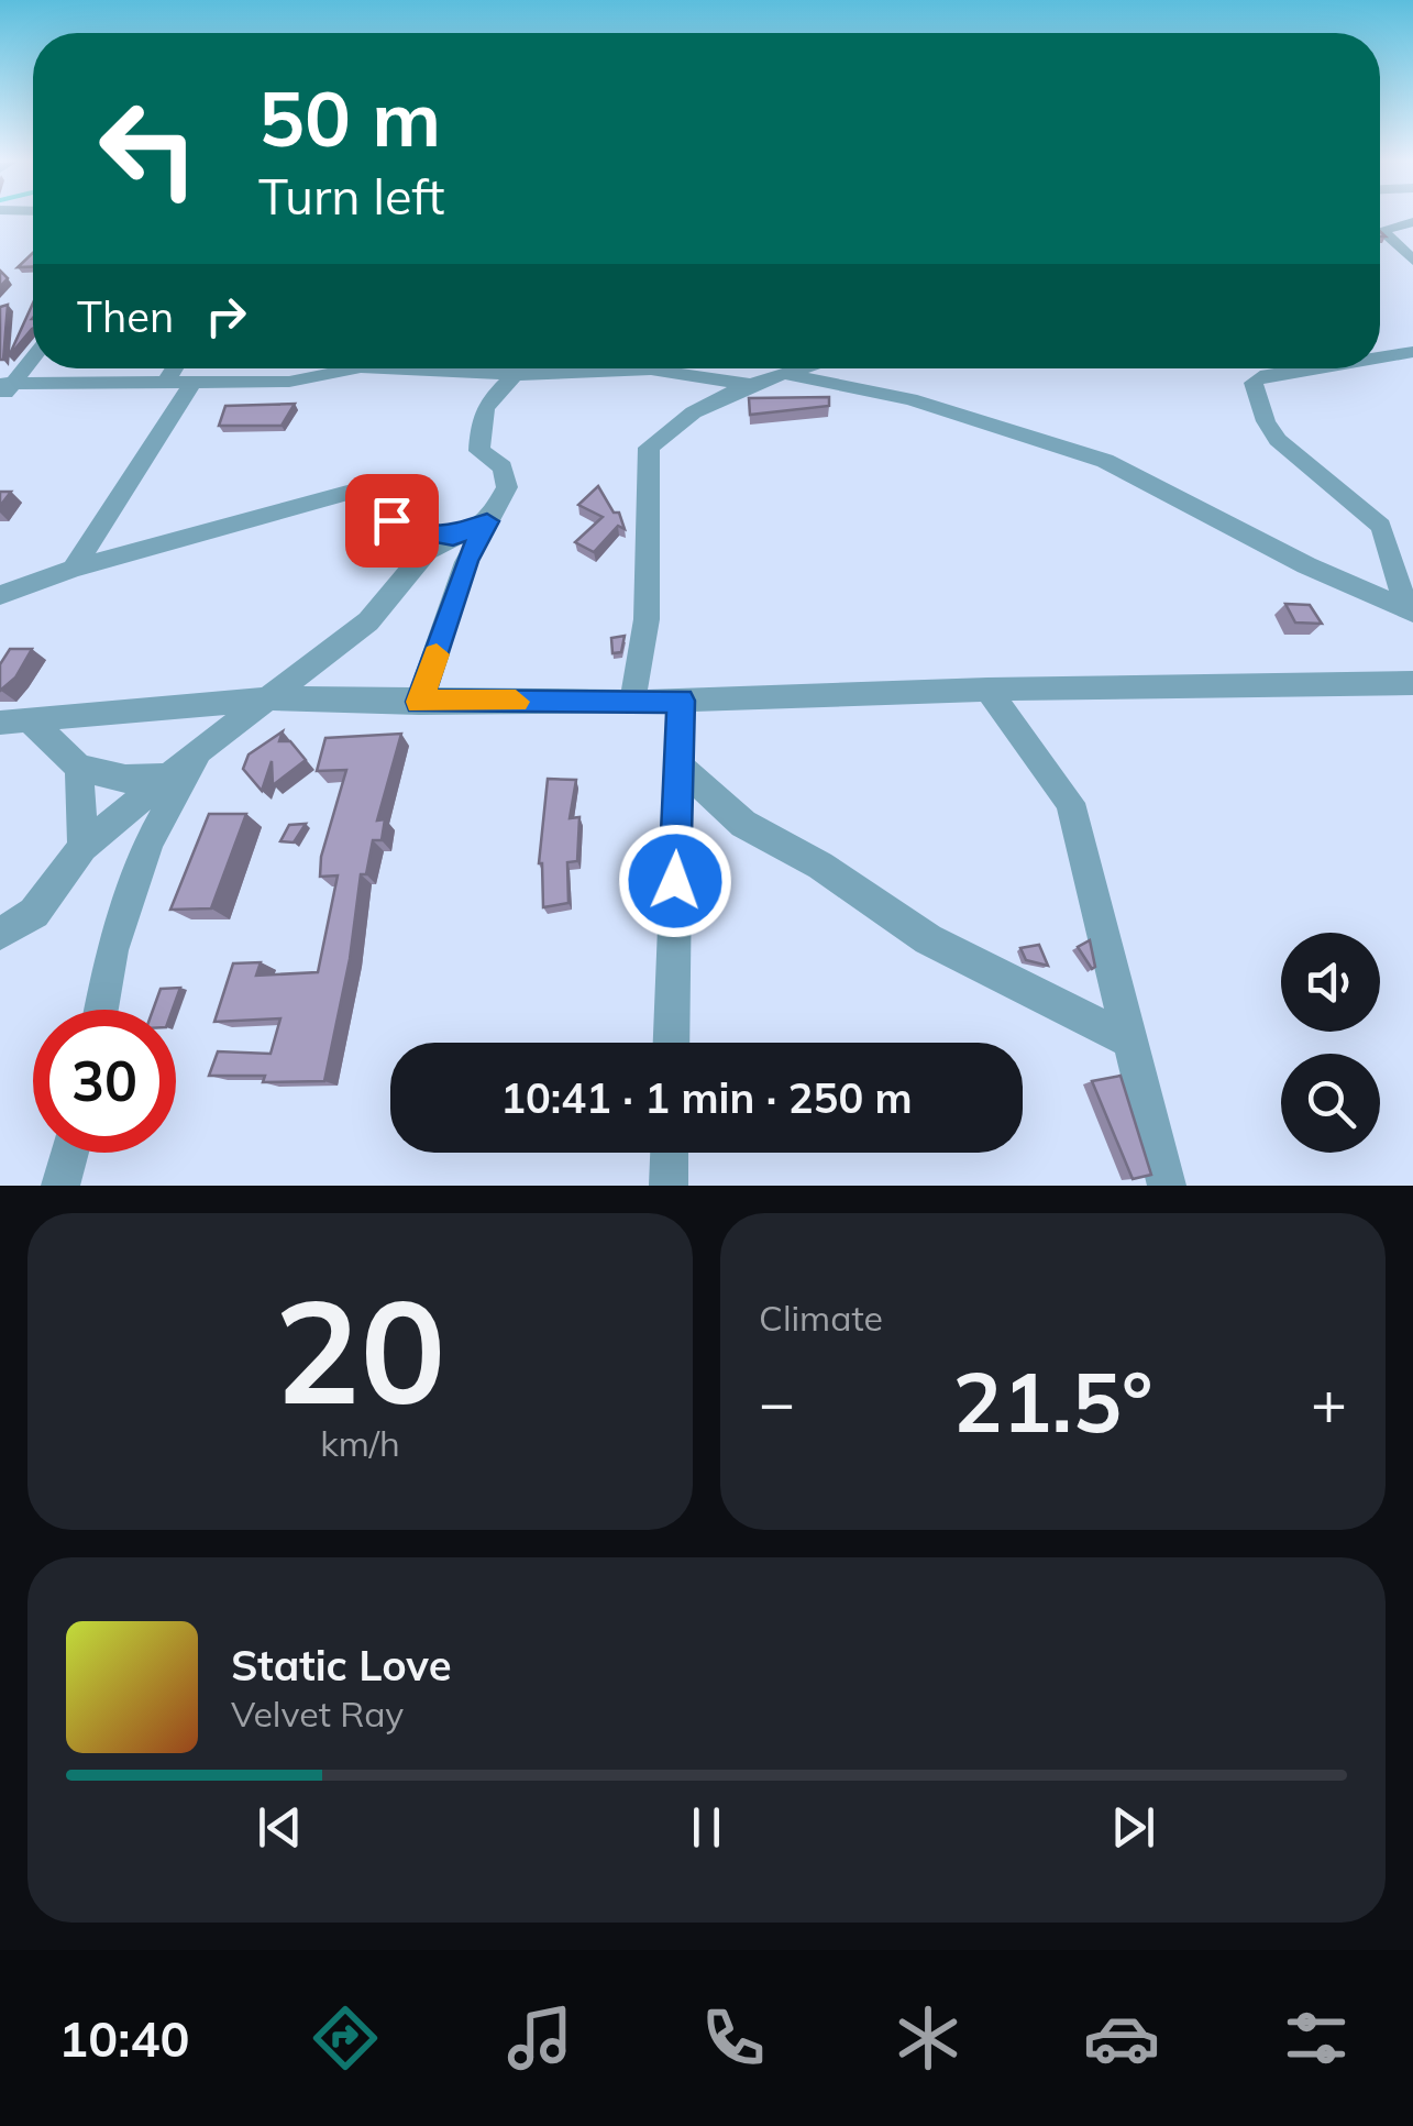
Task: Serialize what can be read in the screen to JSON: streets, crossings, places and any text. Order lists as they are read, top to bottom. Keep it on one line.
{"page":{"turn":["50 m","Turn left"],"then":"Then","limit":"30","trip":"10:41 · 1 min · 250 m","tile":[["20","km/h"],"Climate"],"heat":["−","21.5°","+"],"song":["Static Love","Velvet Ray"],"tabs":"10:40"}}
